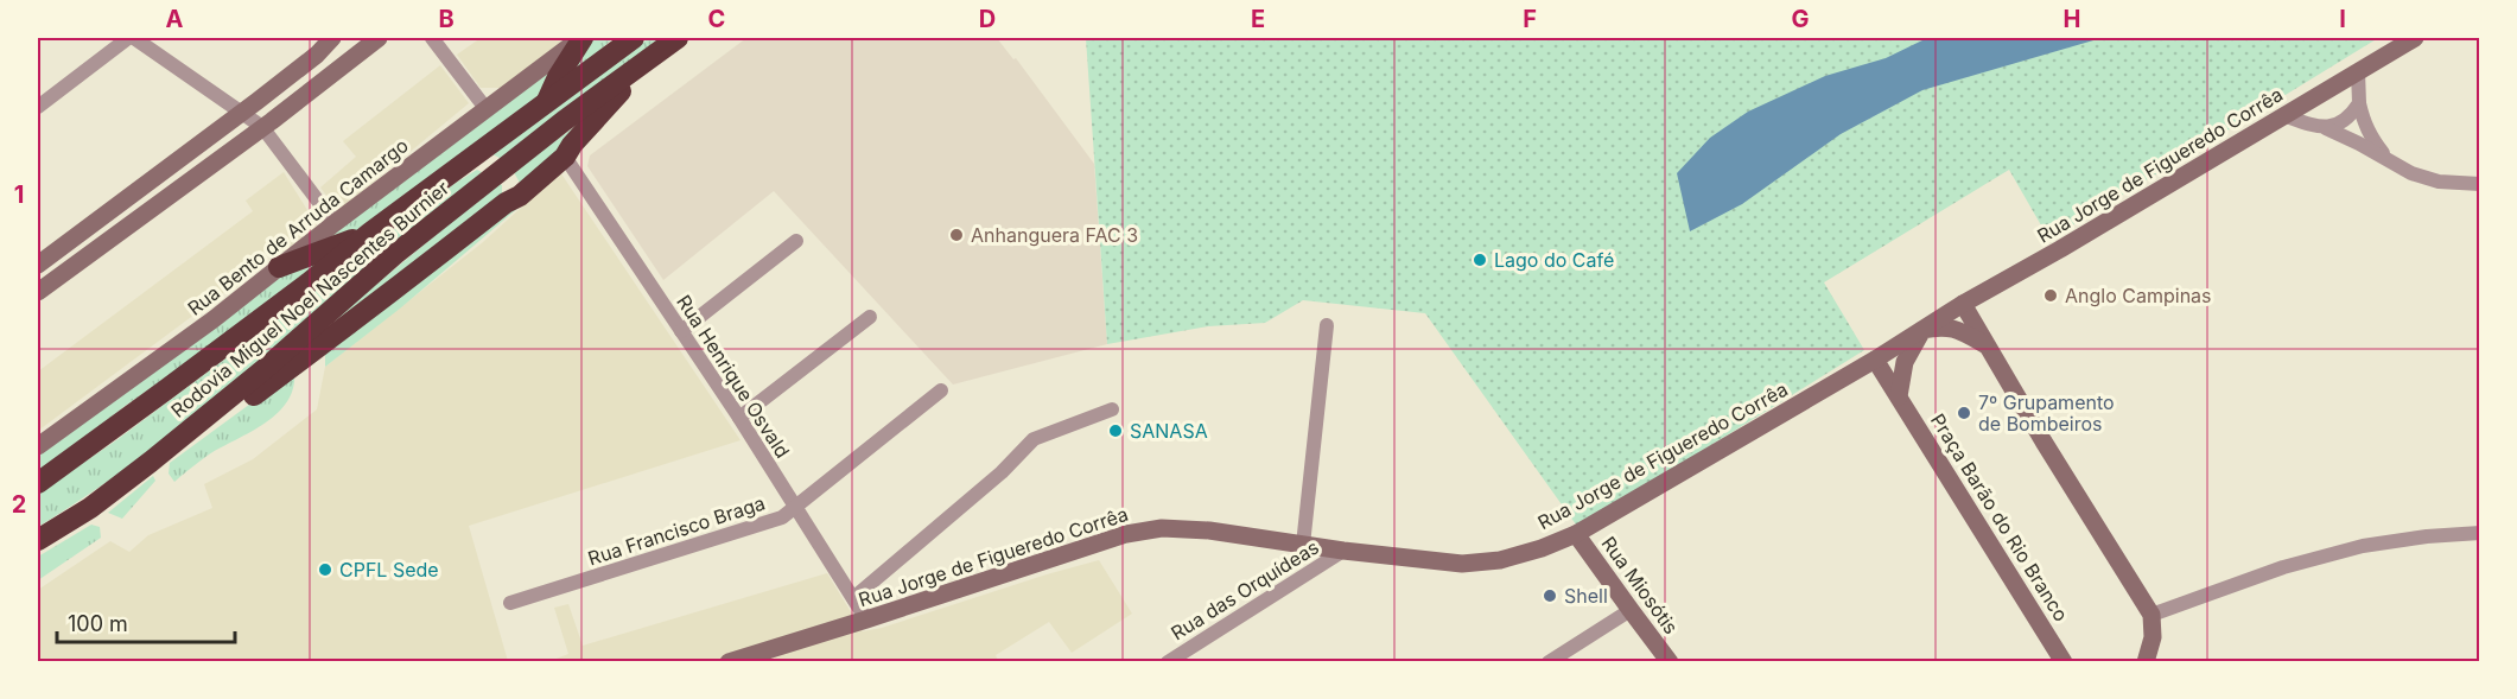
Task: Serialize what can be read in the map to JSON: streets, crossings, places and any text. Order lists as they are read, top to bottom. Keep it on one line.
{"streets":{"highway":["Rodovia Miguel Noel Nascentes Burnier"],"street":["Rua Jorge de Figueredo Corrêa","Rua Bento de Arruda Camargo","Rua Henrique Osvald","Praça Barão do Rio Branco","Rua Francisco Braga","Rua Miosótis","Rua das Orquídeas"]},"crossings":[["Rua Jorge de Figueredo Corrêa","Rua Henrique Osvald"],["Rua Jorge de Figueredo Corrêa","Praça Barão do Rio Branco"],["Rua Jorge de Figueredo Corrêa","Rua Miosótis"],["Rua Jorge de Figueredo Corrêa","Rua das Orquídeas"],["Rua Henrique Osvald","Rua Francisco Braga"]],"places":["Anhanguera FAC 3","Lago do Café","Anglo Campinas","7º Grupamento de Bombeiros","SANASA","CPFL Sede","Shell"],"scale_bar":"100 m","grid":{"columns":["A","B","C","D","E","F","G","H","I"],"rows":["1","2"]}}
